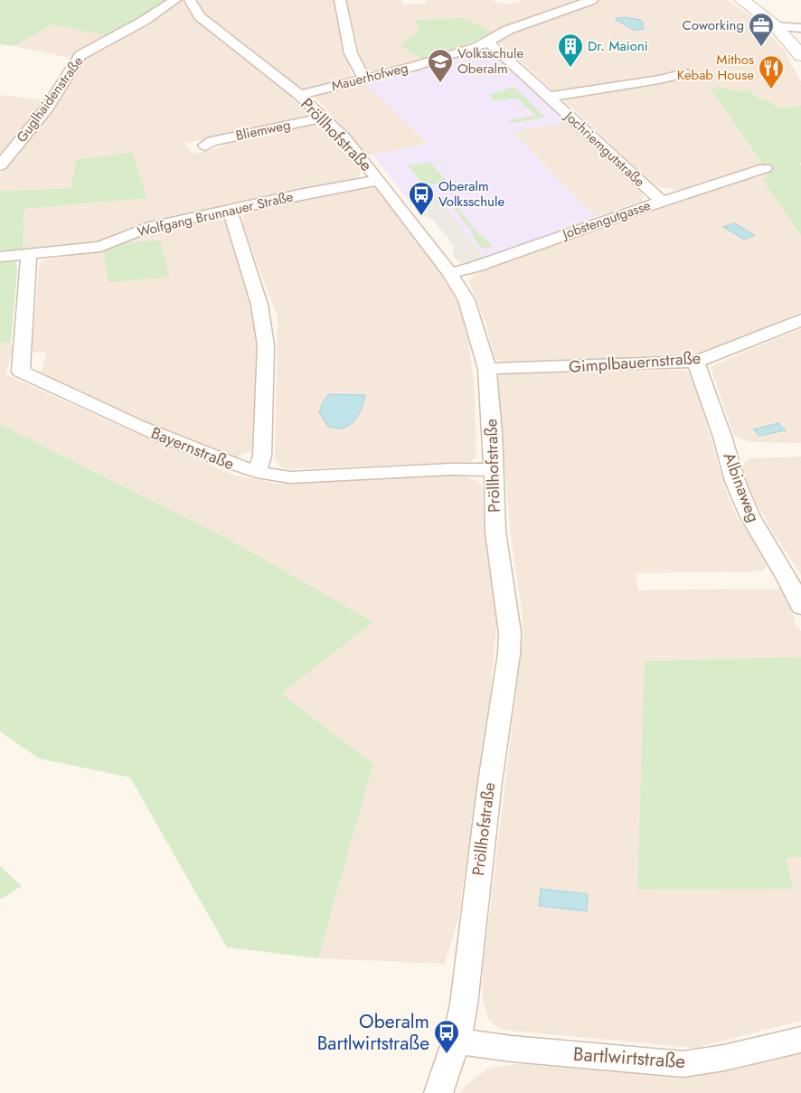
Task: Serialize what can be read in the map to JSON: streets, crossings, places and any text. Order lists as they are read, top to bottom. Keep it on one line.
{"streets":{"street":["Mauerhofweg","Guglhaidenstraße","Bliemweg","Pröllhofstraße","Jochriemgutstraße","Wolfgang Brunnauer Straße","Jobstengutgasse","Gimplbauernstraße","Bayernstraße","Albinaweg","Bartlwirtstraße"]},"crossings":[["Mauerhofweg","Pröllhofstraße"],["Mauerhofweg","Jochriemgutstraße"],["Bliemweg","Pröllhofstraße"],["Pröllhofstraße","Wolfgang Brunnauer Straße"],["Pröllhofstraße","Jobstengutgasse"],["Pröllhofstraße","Gimplbauernstraße"],["Pröllhofstraße","Bayernstraße"],["Pröllhofstraße","Bartlwirtstraße"],["Jochriemgutstraße","Jobstengutgasse"],["Wolfgang Brunnauer Straße","Bayernstraße"],["Gimplbauernstraße","Albinaweg"]],"places":{"office":["Coworking"],"building":["Dr. Maioni"],"school or university":["Volksschule Oberalm"],"restaurant":["Mithos Kebab House"],"bus stop":["Oberalm Volksschule","Oberalm Bartlwirtstraße"]}}
